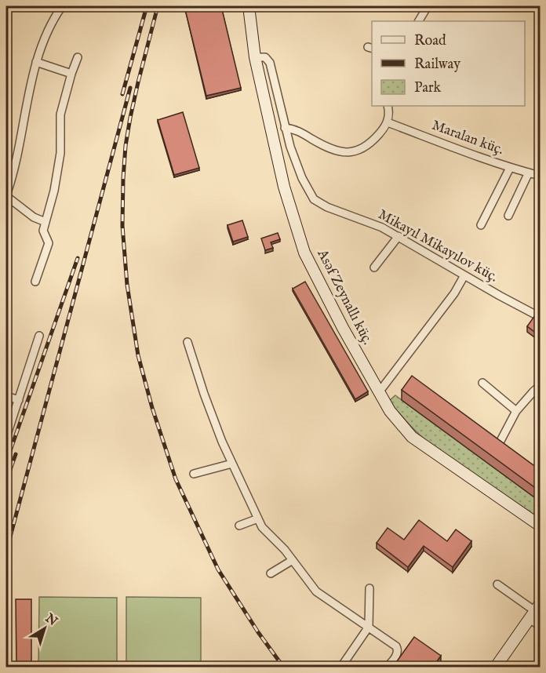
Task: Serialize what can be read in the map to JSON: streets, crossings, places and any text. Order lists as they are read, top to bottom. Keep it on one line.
{"streets":{"main road":["Asəf Zeynallı küç."],"street":["Maralan küç.","Mikayıl Mikayılov küç."]},"crossings":[["Mikayıl Mikayılov küç.","Asəf Zeynallı küç."]],"legend":["Road","Railway","Park"],"north":"top right"}
